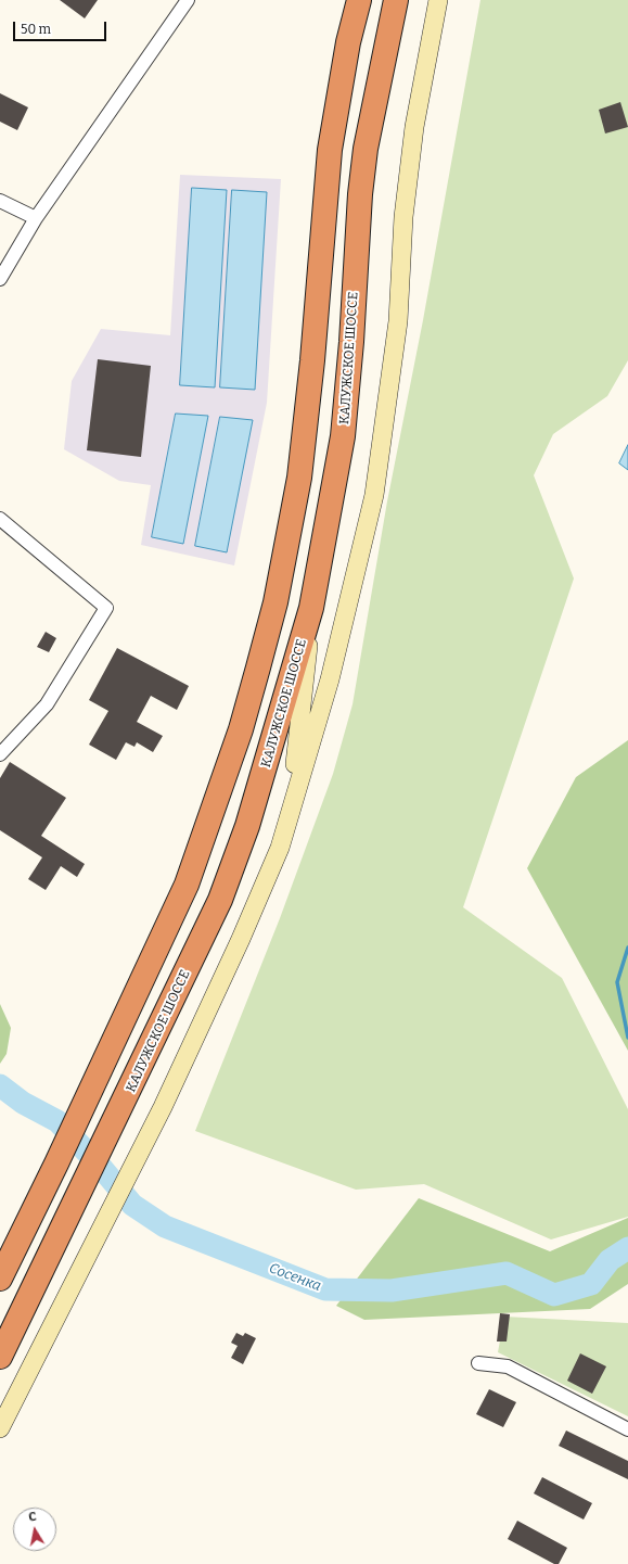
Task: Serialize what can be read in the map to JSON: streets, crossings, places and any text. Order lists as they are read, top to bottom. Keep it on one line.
{"streets":{"highway":["КАЛУЖСКОЕ ШОССЕ"]},"water":["Сосенка"],"scale_bar":"50 m","north":"top"}
